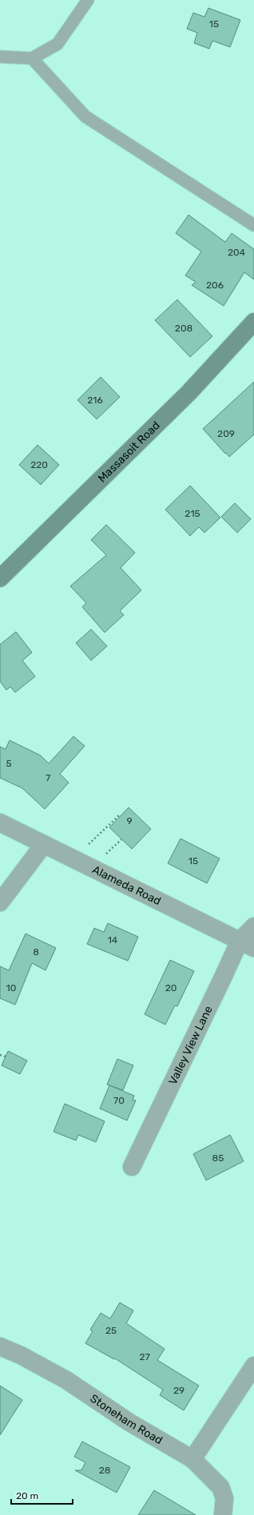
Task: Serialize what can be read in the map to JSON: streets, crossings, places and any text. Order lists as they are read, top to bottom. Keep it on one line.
{"streets":{"main road":["Massasoit Road"],"street":["Alameda Road","Valley View Lane","Stoneham Road"]},"crossings":[["Alameda Road","Valley View Lane"]],"house_numbers":["15","204","206","208","216","209","220","215","5","7","9","15","14","8","10","20","70","85","25","27","29","28"],"scale_bar":"20 m"}
